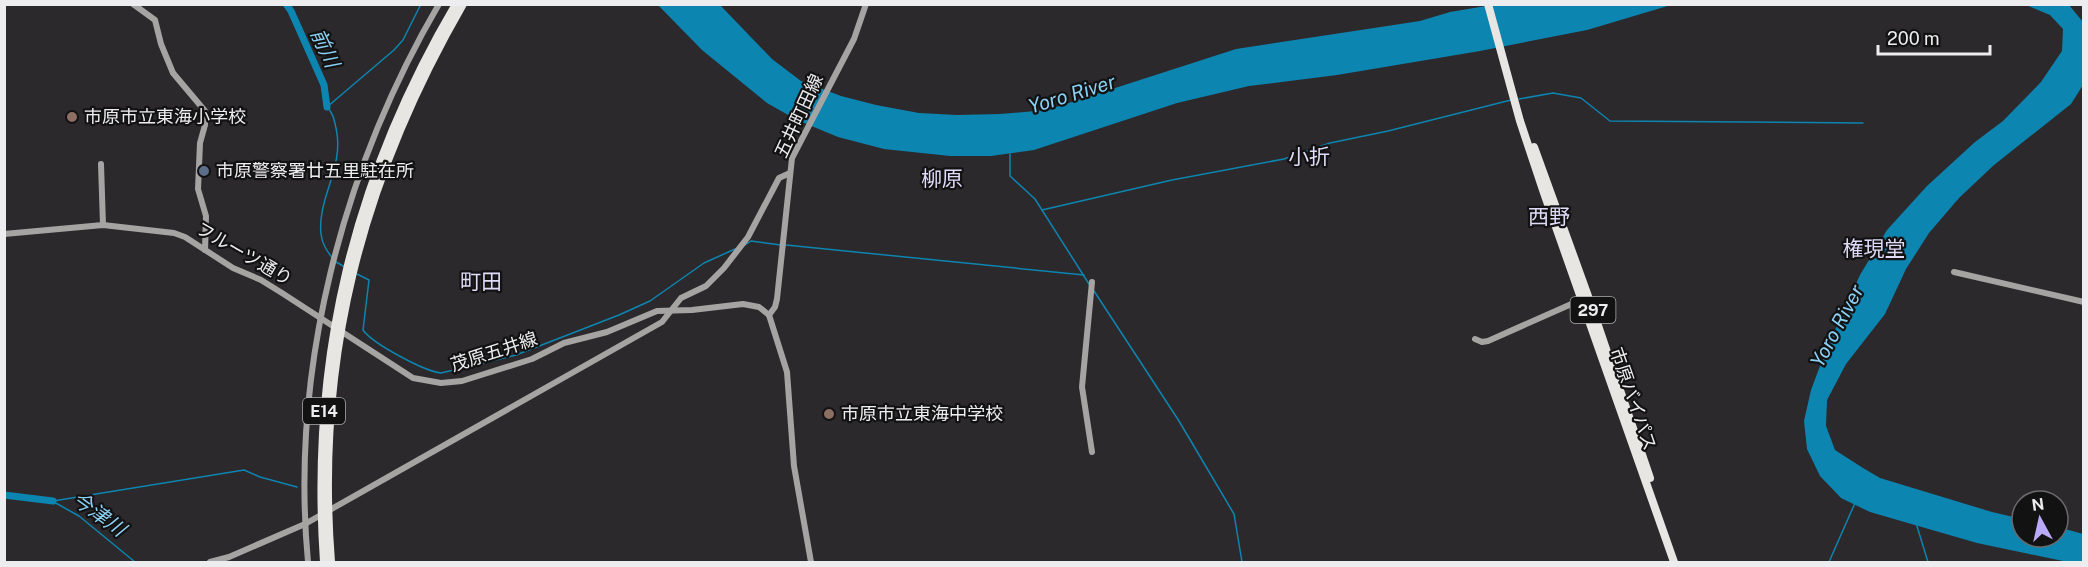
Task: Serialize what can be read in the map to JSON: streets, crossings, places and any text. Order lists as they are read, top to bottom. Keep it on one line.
{"streets":{"highway":["297","市原バイパス","E14"],"street":["五井町田線","フルーツ通り","茂原五井線"]},"crossings":[["五井町田線","茂原五井線"],["フルーツ通り","茂原五井線"]],"districts":["小折","柳原","西野","権現堂","町田"],"water":["前川","Yoro River","今津川"],"places":["市原市立東海小学校","市原警察署廿五里駐在所","市原市立東海中学校"],"scale_bar":"200 m","north":"top"}
